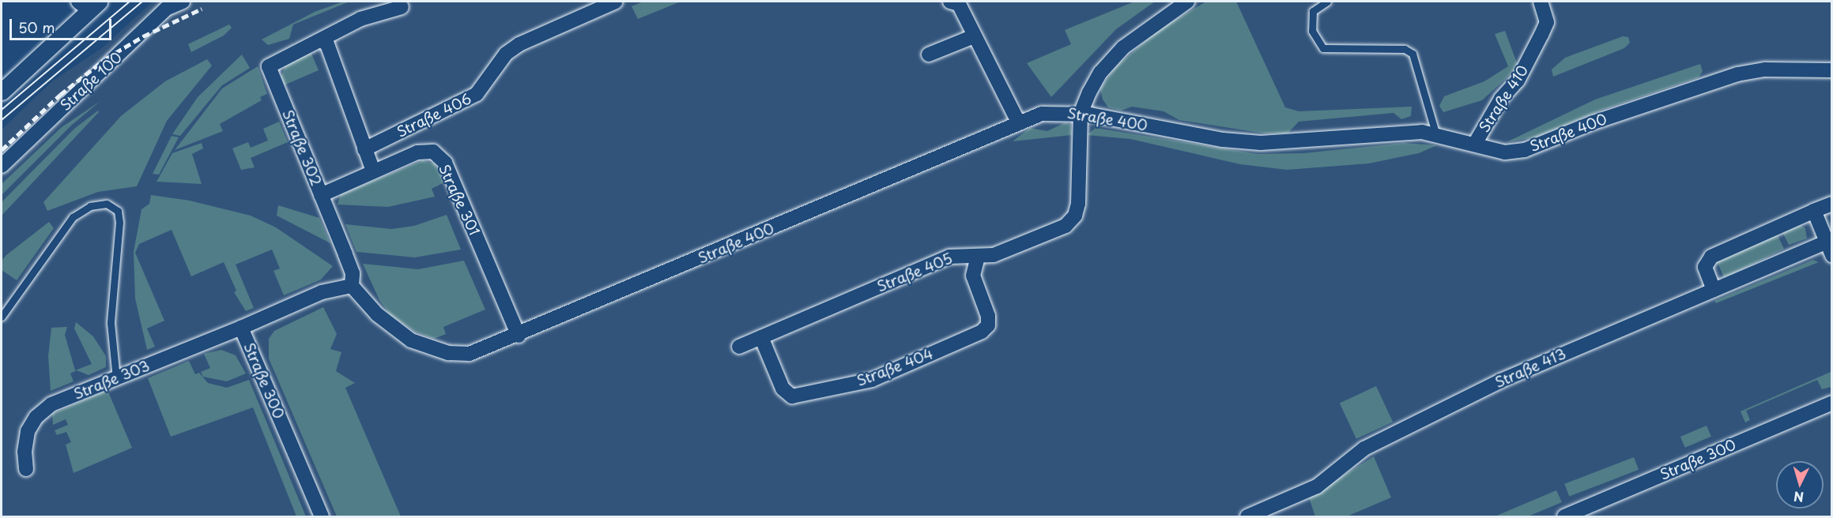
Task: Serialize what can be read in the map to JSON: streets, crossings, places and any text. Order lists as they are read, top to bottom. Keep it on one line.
{"streets":{"street":["Straße 100","Straße 410","Straße 406","Straße 400","Straße 302","Straße 301","Straße 405","Straße 404","Straße 413","Straße 303","Straße 300"]},"crossings":[["Straße 410","Straße 400"],["Straße 400","Straße 302"],["Straße 400","Straße 301"],["Straße 400","Straße 405"],["Straße 400","Straße 300"],["Straße 302","Straße 301"],["Straße 302","Straße 300"],["Straße 405","Straße 404"],["Straße 303","Straße 300"]],"scale_bar":"50 m","north":"bottom"}
